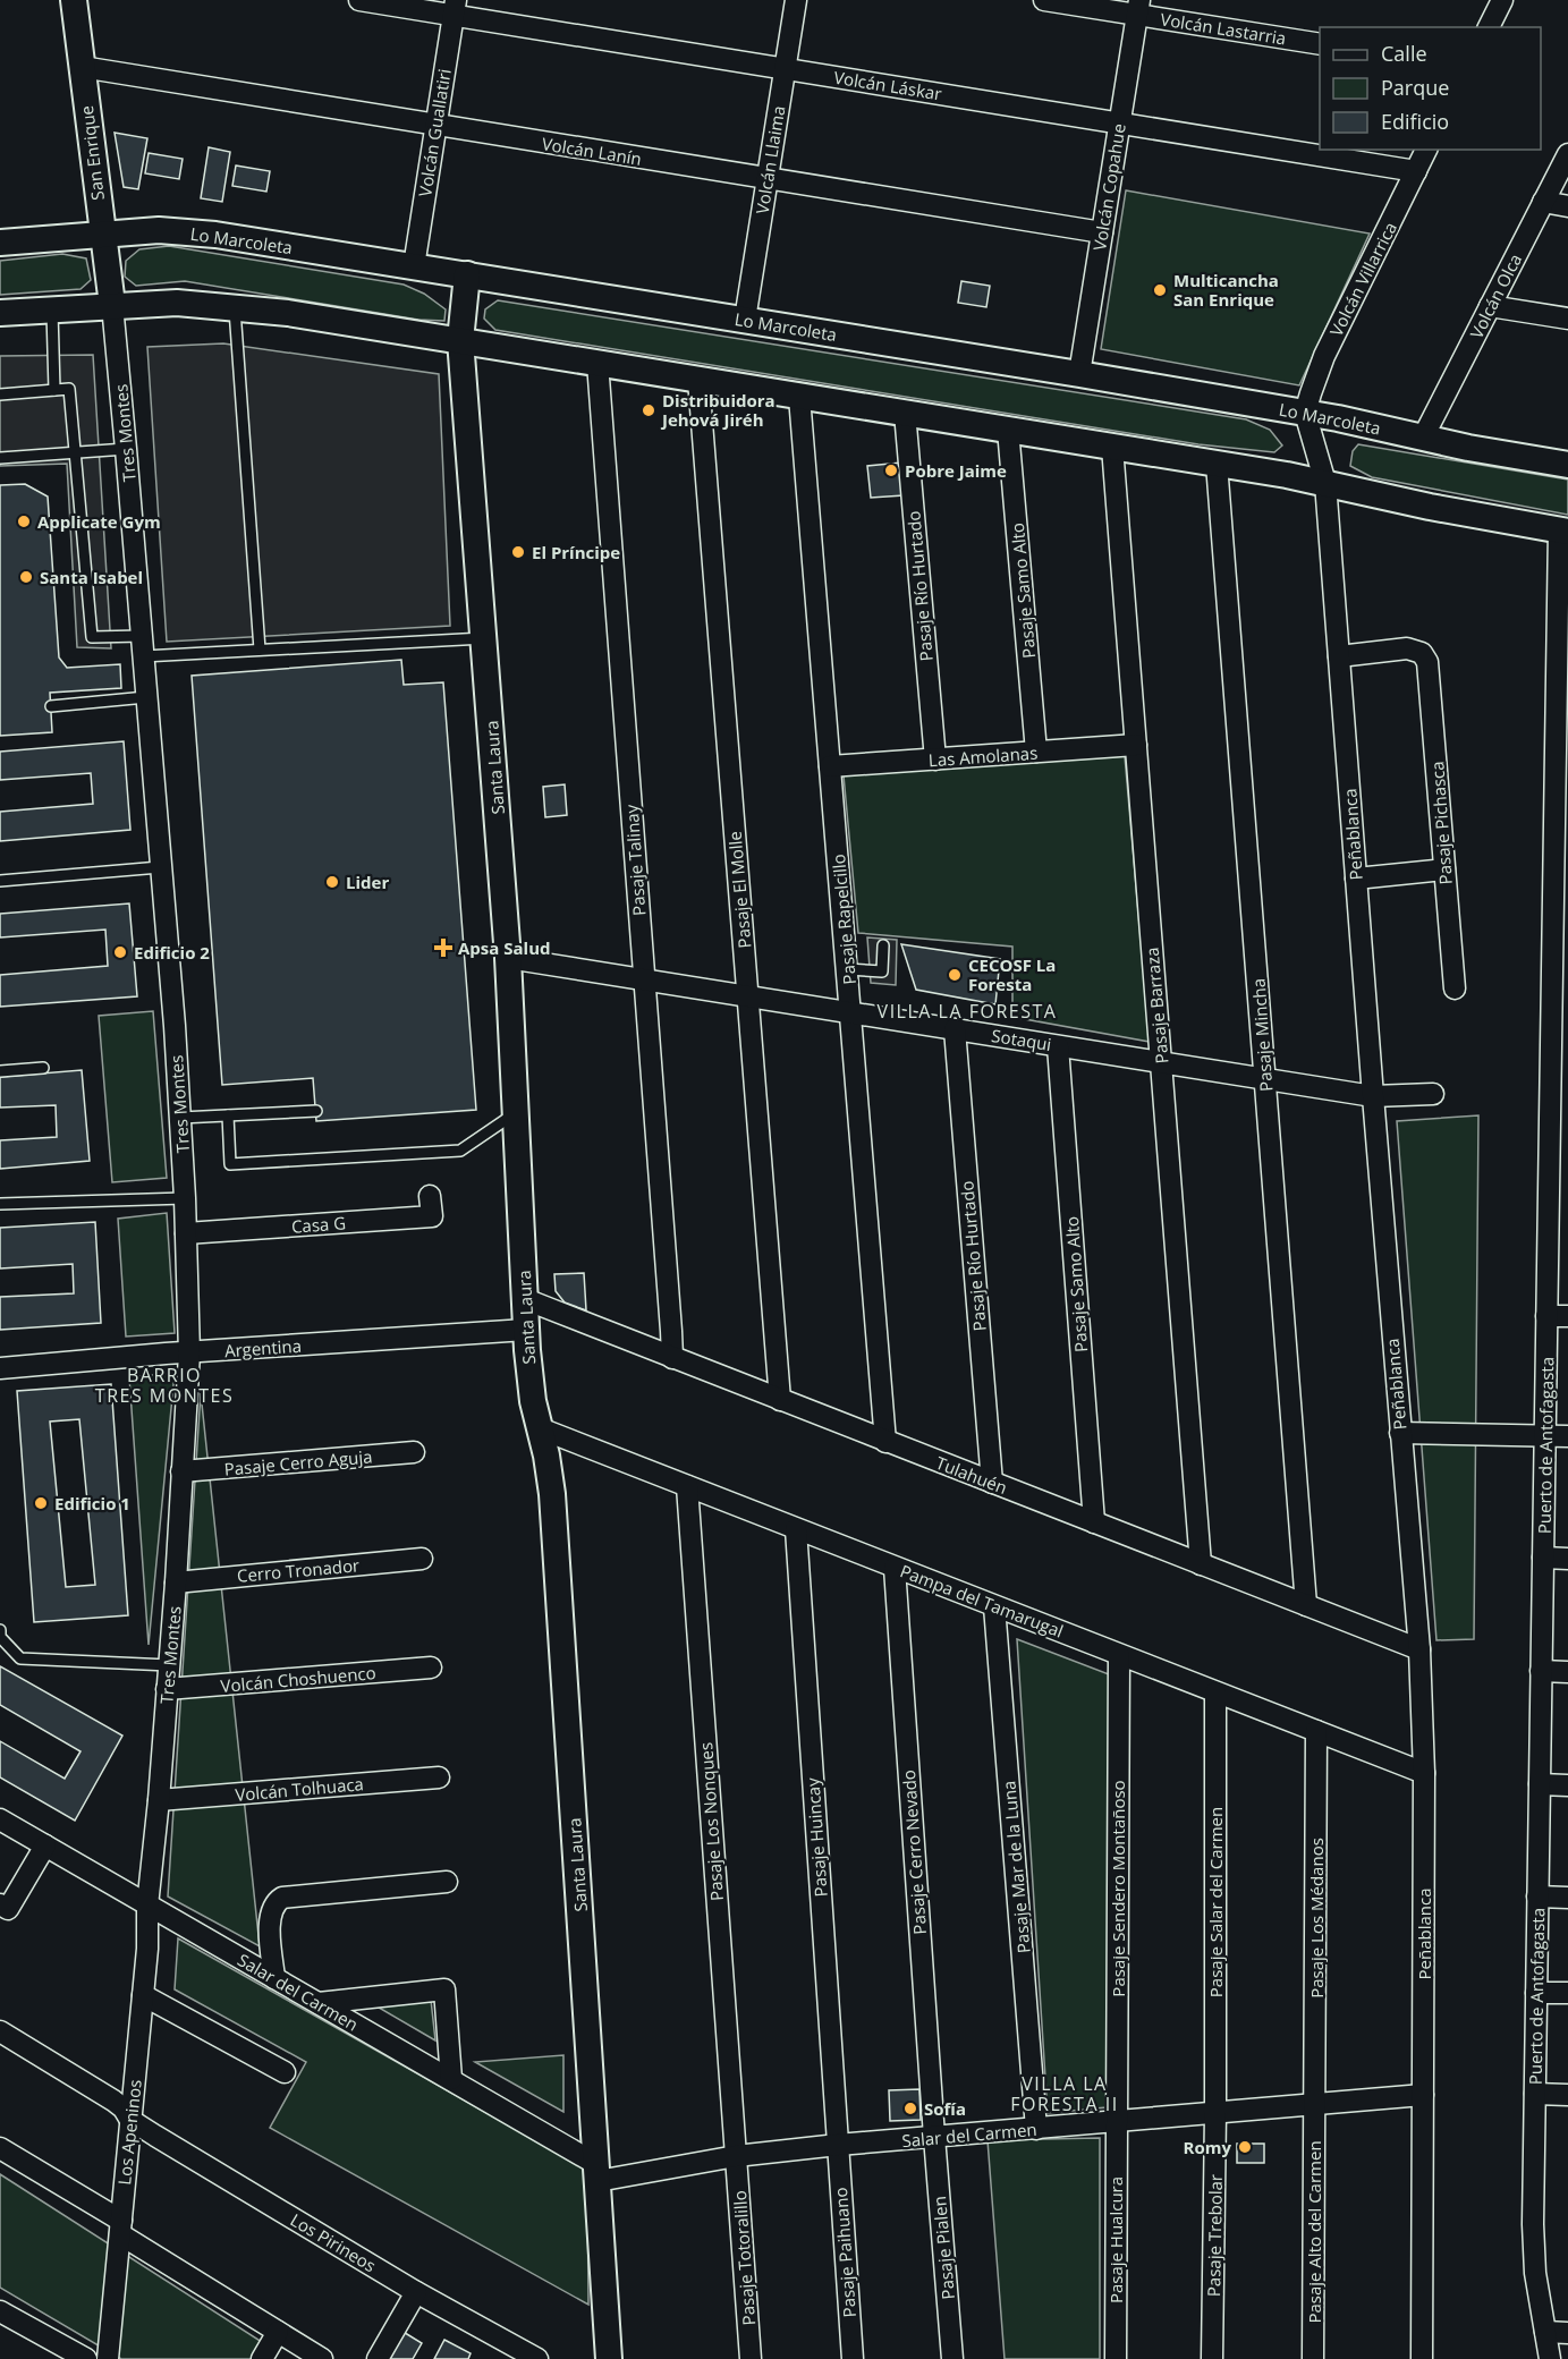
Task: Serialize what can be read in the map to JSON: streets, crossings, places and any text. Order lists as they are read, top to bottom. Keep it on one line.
{"streets":{"street":["Volcán Lastarria","Volcán Láskar","Volcán Guallatiri","Volcán Lanín","San Enrique","Volcán Llaima","Volcán Copahue","Lo Marcoleta","Volcán Villarrica","Volcán Olca","Tres Montes","Pasaje Río Hurtado","Pasaje Samo Alto","Las Amolanas","Santa Laura","Pasaje Pichasca","Peñablanca","Pasaje Talinay","Pasaje El Molle","Pasaje Rapelcillo","Pasaje Barraza","Pasaje Mincha","Sotaqui","Casa G","Argentina","Puerto de Antofagasta","Pasaje Cerro Aguja","Tulahuén","Cerro Tronador","Pampa del Tamarugal","Volcán Choshuenco","Volcán Tolhuaca","Pasaje Los Nonques","Pasaje Huincay","Pasaje Cerro Nevado","Pasaje Mar de la Luna","Pasaje Sendero Montañoso","Pasaje Salar del Carmen","Pasaje Los Médanos","Salar del Carmen","Los Apeninos","Pasaje Alto del Carmen","Pasaje Trebolar","Pasaje Hualcura","Los Pirineos","Pasaje Pialen","Pasaje Paihuano","Pasaje Totoralillo"]},"crossings":[["Volcán Lastarria","Volcán Copahue"],["Volcán Láskar","Volcán Guallatiri"],["Volcán Láskar","Volcán Llaima"],["Volcán Láskar","Volcán Copahue"],["Volcán Láskar","Volcán Villarrica"],["Volcán Guallatiri","Volcán Lanín"],["Volcán Guallatiri","Lo Marcoleta"],["Volcán Lanín","San Enrique"],["Volcán Lanín","Volcán Llaima"],["Volcán Lanín","Volcán Copahue"],["San Enrique","Lo Marcoleta"],["San Enrique","Tres Montes"],["Volcán Llaima","Lo Marcoleta"],["Volcán Copahue","Lo Marcoleta"],["Lo Marcoleta","Volcán Villarrica"],["Lo Marcoleta","Volcán Olca"],["Lo Marcoleta","Santa Laura"],["Lo Marcoleta","Peñablanca"],["Volcán Villarrica","Peñablanca"],["Tres Montes","Casa G"],["Tres Montes","Argentina"],["Tres Montes","Pasaje Cerro Aguja"],["Tres Montes","Cerro Tronador"],["Tres Montes","Volcán Choshuenco"],["Tres Montes","Volcán Tolhuaca"],["Tres Montes","Salar del Carmen"],["Tres Montes","Los Apeninos"],["Pasaje Río Hurtado","Las Amolanas"],["Pasaje Río Hurtado","Sotaqui"],["Pasaje Río Hurtado","Tulahuén"],["Pasaje Samo Alto","Las Amolanas"],["Pasaje Samo Alto","Sotaqui"],["Pasaje Samo Alto","Tulahuén"],["Las Amolanas","Pasaje Rapelcillo"],["Las Amolanas","Pasaje Barraza"],["Santa Laura","Sotaqui"],["Santa Laura","Argentina"],["Santa Laura","Tulahuén"],["Santa Laura","Pampa del Tamarugal"],["Santa Laura","Salar del Carmen"],["Pasaje Pichasca","Peñablanca"],["Peñablanca","Sotaqui"],["Peñablanca","Tulahuén"],["Peñablanca","Pampa del Tamarugal"],["Peñablanca","Salar del Carmen"],["Pasaje Talinay","Sotaqui"],["Pasaje Talinay","Tulahuén"],["Pasaje El Molle","Sotaqui"],["Pasaje El Molle","Tulahuén"],["Pasaje Rapelcillo","Sotaqui"],["Pasaje Rapelcillo","Tulahuén"],["Pasaje Barraza","Sotaqui"],["Pasaje Barraza","Tulahuén"],["Pasaje Mincha","Sotaqui"],["Pasaje Mincha","Tulahuén"],["Pampa del Tamarugal","Pasaje Los Nonques"],["Pampa del Tamarugal","Pasaje Huincay"],["Pampa del Tamarugal","Pasaje Cerro Nevado"],["Pampa del Tamarugal","Pasaje Mar de la Luna"],["Pampa del Tamarugal","Pasaje Sendero Montañoso"],["Pampa del Tamarugal","Pasaje Salar del Carmen"],["Pampa del Tamarugal","Pasaje Los Médanos"],["Pasaje Los Nonques","Salar del Carmen"],["Pasaje Los Nonques","Pasaje Totoralillo"],["Pasaje Huincay","Salar del Carmen"],["Pasaje Huincay","Pasaje Paihuano"],["Pasaje Cerro Nevado","Salar del Carmen"],["Pasaje Cerro Nevado","Pasaje Pialen"],["Pasaje Mar de la Luna","Salar del Carmen"],["Pasaje Sendero Montañoso","Salar del Carmen"],["Pasaje Sendero Montañoso","Pasaje Hualcura"],["Pasaje Salar del Carmen","Salar del Carmen"],["Pasaje Salar del Carmen","Pasaje Trebolar"],["Pasaje Los Médanos","Salar del Carmen"],["Pasaje Los Médanos","Pasaje Alto del Carmen"],["Salar del Carmen","Los Apeninos"],["Salar del Carmen","Pasaje Alto del Carmen"],["Salar del Carmen","Pasaje Trebolar"],["Salar del Carmen","Pasaje Hualcura"],["Salar del Carmen","Pasaje Pialen"],["Salar del Carmen","Pasaje Paihuano"],["Salar del Carmen","Pasaje Totoralillo"],["Los Apeninos","Los Pirineos"]],"districts":["VILLA LA FORESTA","BARRIO TRES MONTES","VILLA LA FORESTA II"],"places":{"other":["Multicancha San Enrique","Distribuidora Jehová Jiréh","Pobre Jaime","Applicate Gym","El Príncipe","Santa Isabel","Lider","Edificio 2","CECOSF La Foresta","Edificio 1","Sofía","Romy"],"health":["Apsa Salud"]},"legend":["Calle","Parque","Edificio"]}
